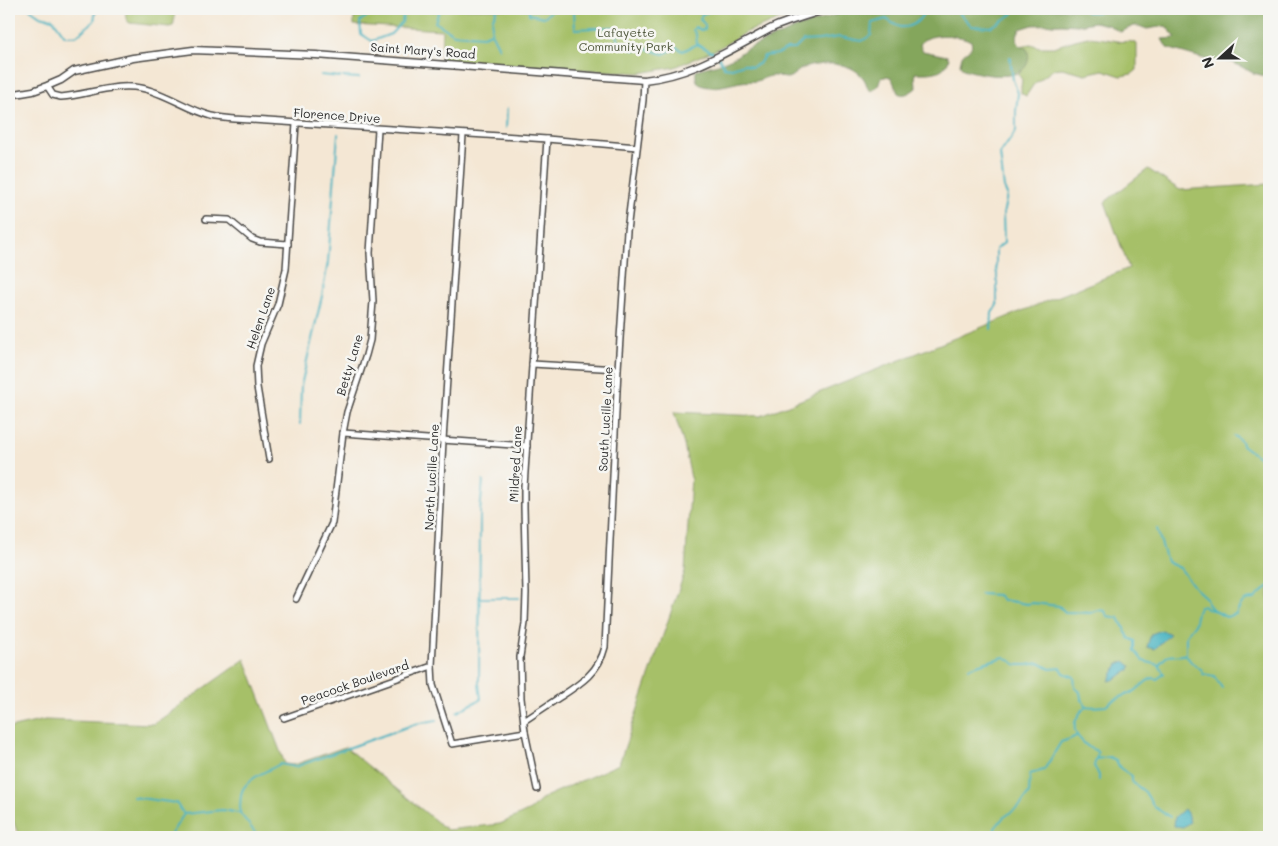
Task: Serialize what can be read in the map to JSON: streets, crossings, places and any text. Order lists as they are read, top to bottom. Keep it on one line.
{"streets":{"street":["Saint Mary's Road","Florence Drive","Helen Lane","Betty Lane","South Lucille Lane","Mildred Lane","North Lucille Lane","Peacock Boulevard"]},"crossings":[["Saint Mary's Road","Florence Drive"],["Saint Mary's Road","South Lucille Lane"],["Florence Drive","Helen Lane"],["Florence Drive","Betty Lane"],["Florence Drive","South Lucille Lane"],["Florence Drive","Mildred Lane"],["Florence Drive","North Lucille Lane"],["South Lucille Lane","Mildred Lane"],["Mildred Lane","North Lucille Lane"],["North Lucille Lane","Peacock Boulevard"]],"parks":["Lafayette Community Park"],"north":"left"}
